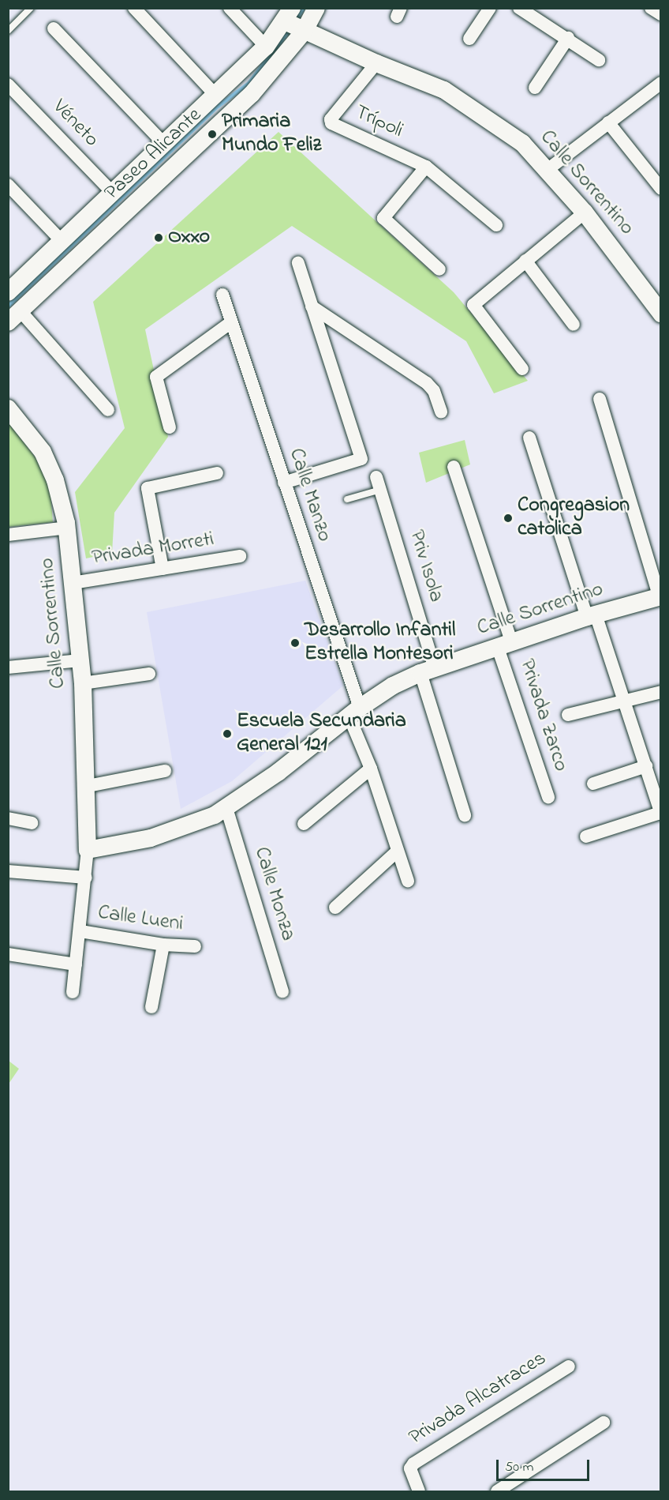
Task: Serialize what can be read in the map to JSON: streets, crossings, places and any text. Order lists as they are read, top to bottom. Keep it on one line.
{"streets":{"street":["Trípoli","Véneto","Paseo Alicante","Calle Sorrentino","Calle Manzo","Privada Morreti","Priv Isola","Privada Zarco","Calle Monza","Calle Lueni","Privada Alcatraces"]},"crossings":[["Trípoli","Calle Sorrentino"],["Véneto","Paseo Alicante"],["Paseo Alicante","Calle Sorrentino"],["Calle Sorrentino","Calle Manzo"],["Calle Sorrentino","Privada Morreti"],["Calle Sorrentino","Priv Isola"],["Calle Sorrentino","Privada Zarco"],["Calle Sorrentino","Calle Monza"],["Calle Sorrentino","Calle Lueni"]],"places":["Primaria Mundo Feliz","Oxxo","Congregasion catolica","Desarrollo Infantil Estrella Montesori","Escuela Secundaria General 121"],"scale_bar":"50 m"}
